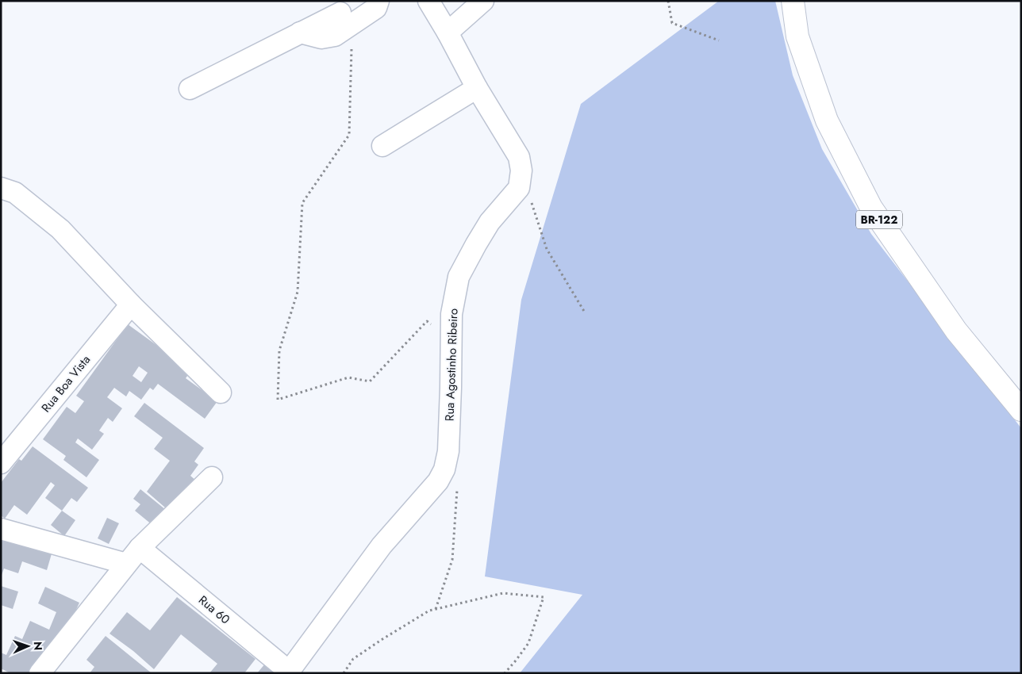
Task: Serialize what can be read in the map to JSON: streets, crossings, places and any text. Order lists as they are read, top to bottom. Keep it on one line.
{"streets":{"highway":["BR-122"],"street":["Rua Agostinho Ribeiro","Rua Boa Vista","Rua 60"]},"crossings":[["Rua Agostinho Ribeiro","Rua 60"]],"north":"right"}
